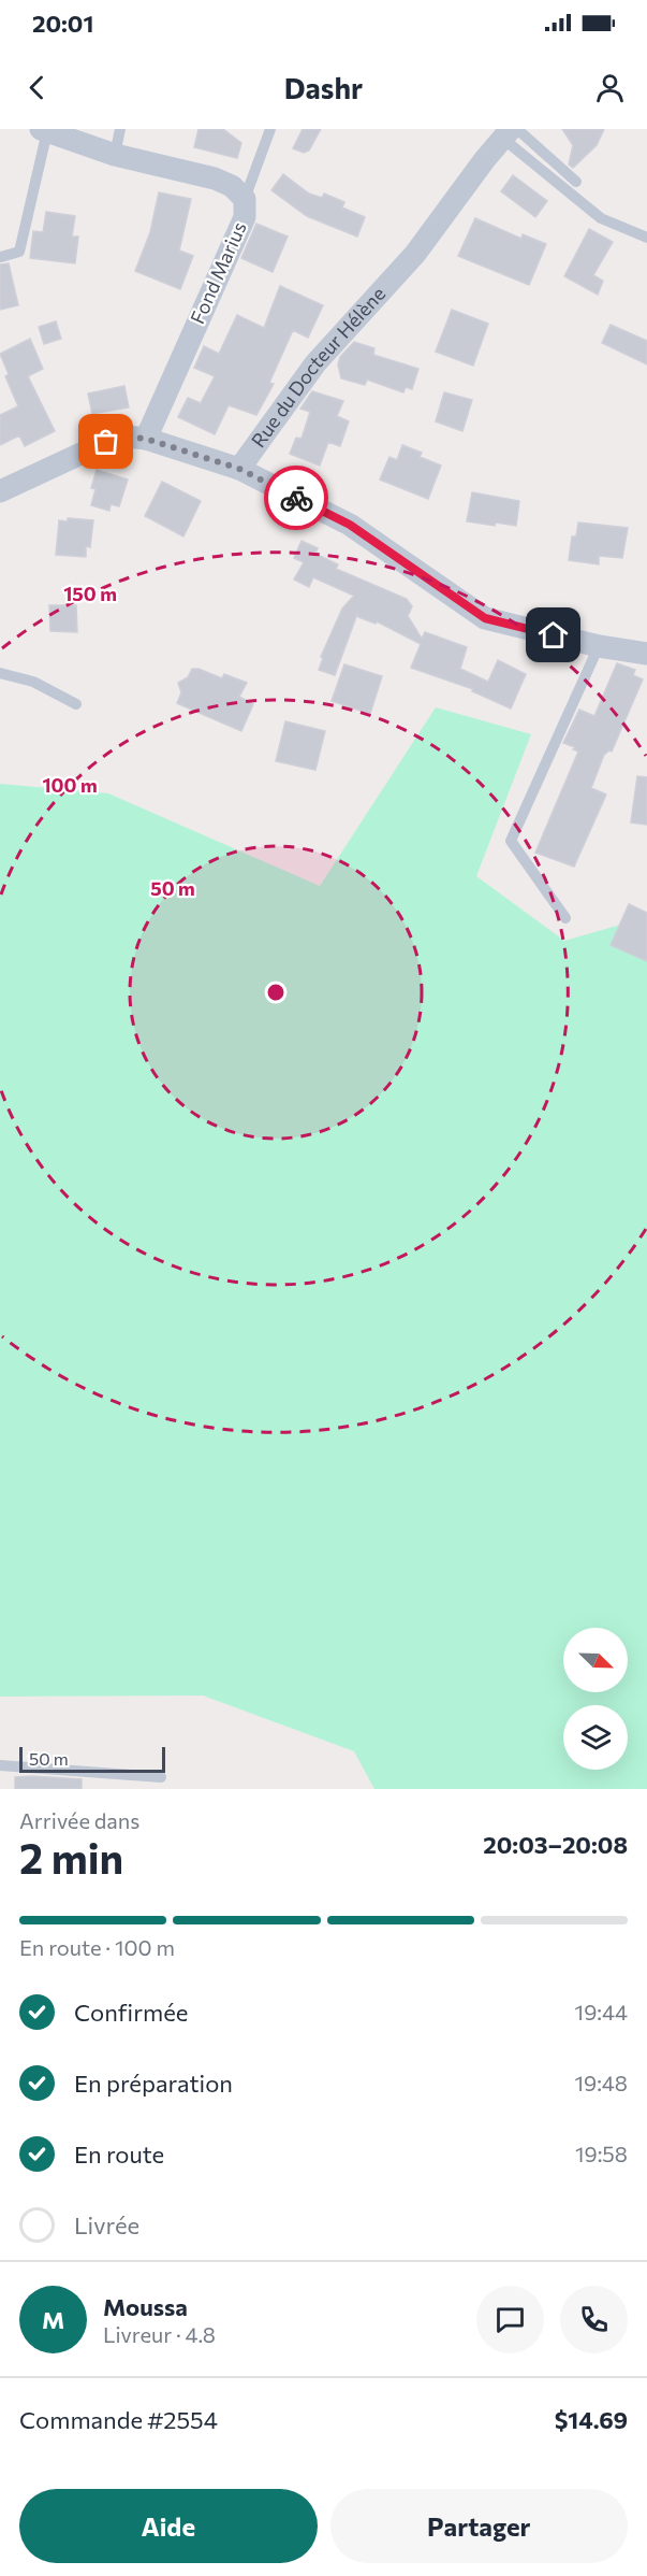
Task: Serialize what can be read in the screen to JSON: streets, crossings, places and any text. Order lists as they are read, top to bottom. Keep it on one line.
{"streets":{"street":["Fond Marius","Rue du Docteur Hélène"]},"crossings":[["Fond Marius","Rue du Docteur Hélène"]],"scale_bar":"50 m","north":"bottom right","page":{"status":"20:01","header":"Dashr","scale":"50 m","heading":["2 min","Arrivée dans","20:03–20:08"],"panel":["Moussa","Livreur · 4.8","Commande #2554","$14.69"],"bar":"En route · 100 m","list":[["Confirmée","19:44"],["En préparation","19:48"],["En route","19:58"],"Livrée"],"round":"M","buttons":["Aide","Partager"]},"rings":["150 m","100 m","50 m"]}
